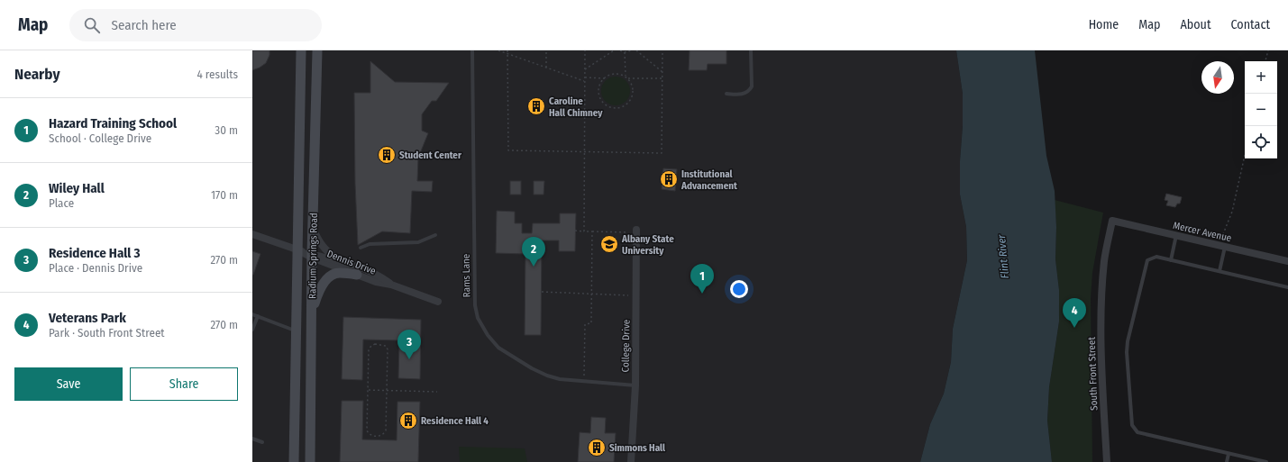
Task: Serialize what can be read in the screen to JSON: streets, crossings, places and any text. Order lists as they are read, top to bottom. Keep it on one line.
{"streets":{"main road":["Radium Springs Road"],"street":["Mercer Avenue","Dennis Drive","College Drive","South Front Street"],"lane":["Rams Lane"]},"crossings":[["Mercer Avenue","South Front Street"],["Radium Springs Road","Dennis Drive"],["Rams Lane","College Drive"]],"water":["Flint River"],"places":{"building":["Caroline Hall Chimney","Student Center","Institutional Advancement","Residence Hall 4","Simmons Hall"],"school or university":["Albany State University"]},"north":"bottom","page":{"header":"Map","search":"Search here","nav":["Home","Map","About","Contact"],"heading":["Nearby","4 results"],"map_buttons":["+","−"],"list":[{"mark":"1","name":"Hazard Training School","note":"School · College Drive","value":"30 m"},{"mark":"2","name":"Wiley Hall","note":"Place","value":"170 m"},{"mark":"3","name":"Residence Hall 3","note":"Place · Dennis Drive","value":"270 m"},{"mark":"4","name":"Veterans Park","note":"Park · South Front Street","value":"270 m"}],"pins":["2","1","4","3"],"buttons":["Save","Share"]}}
